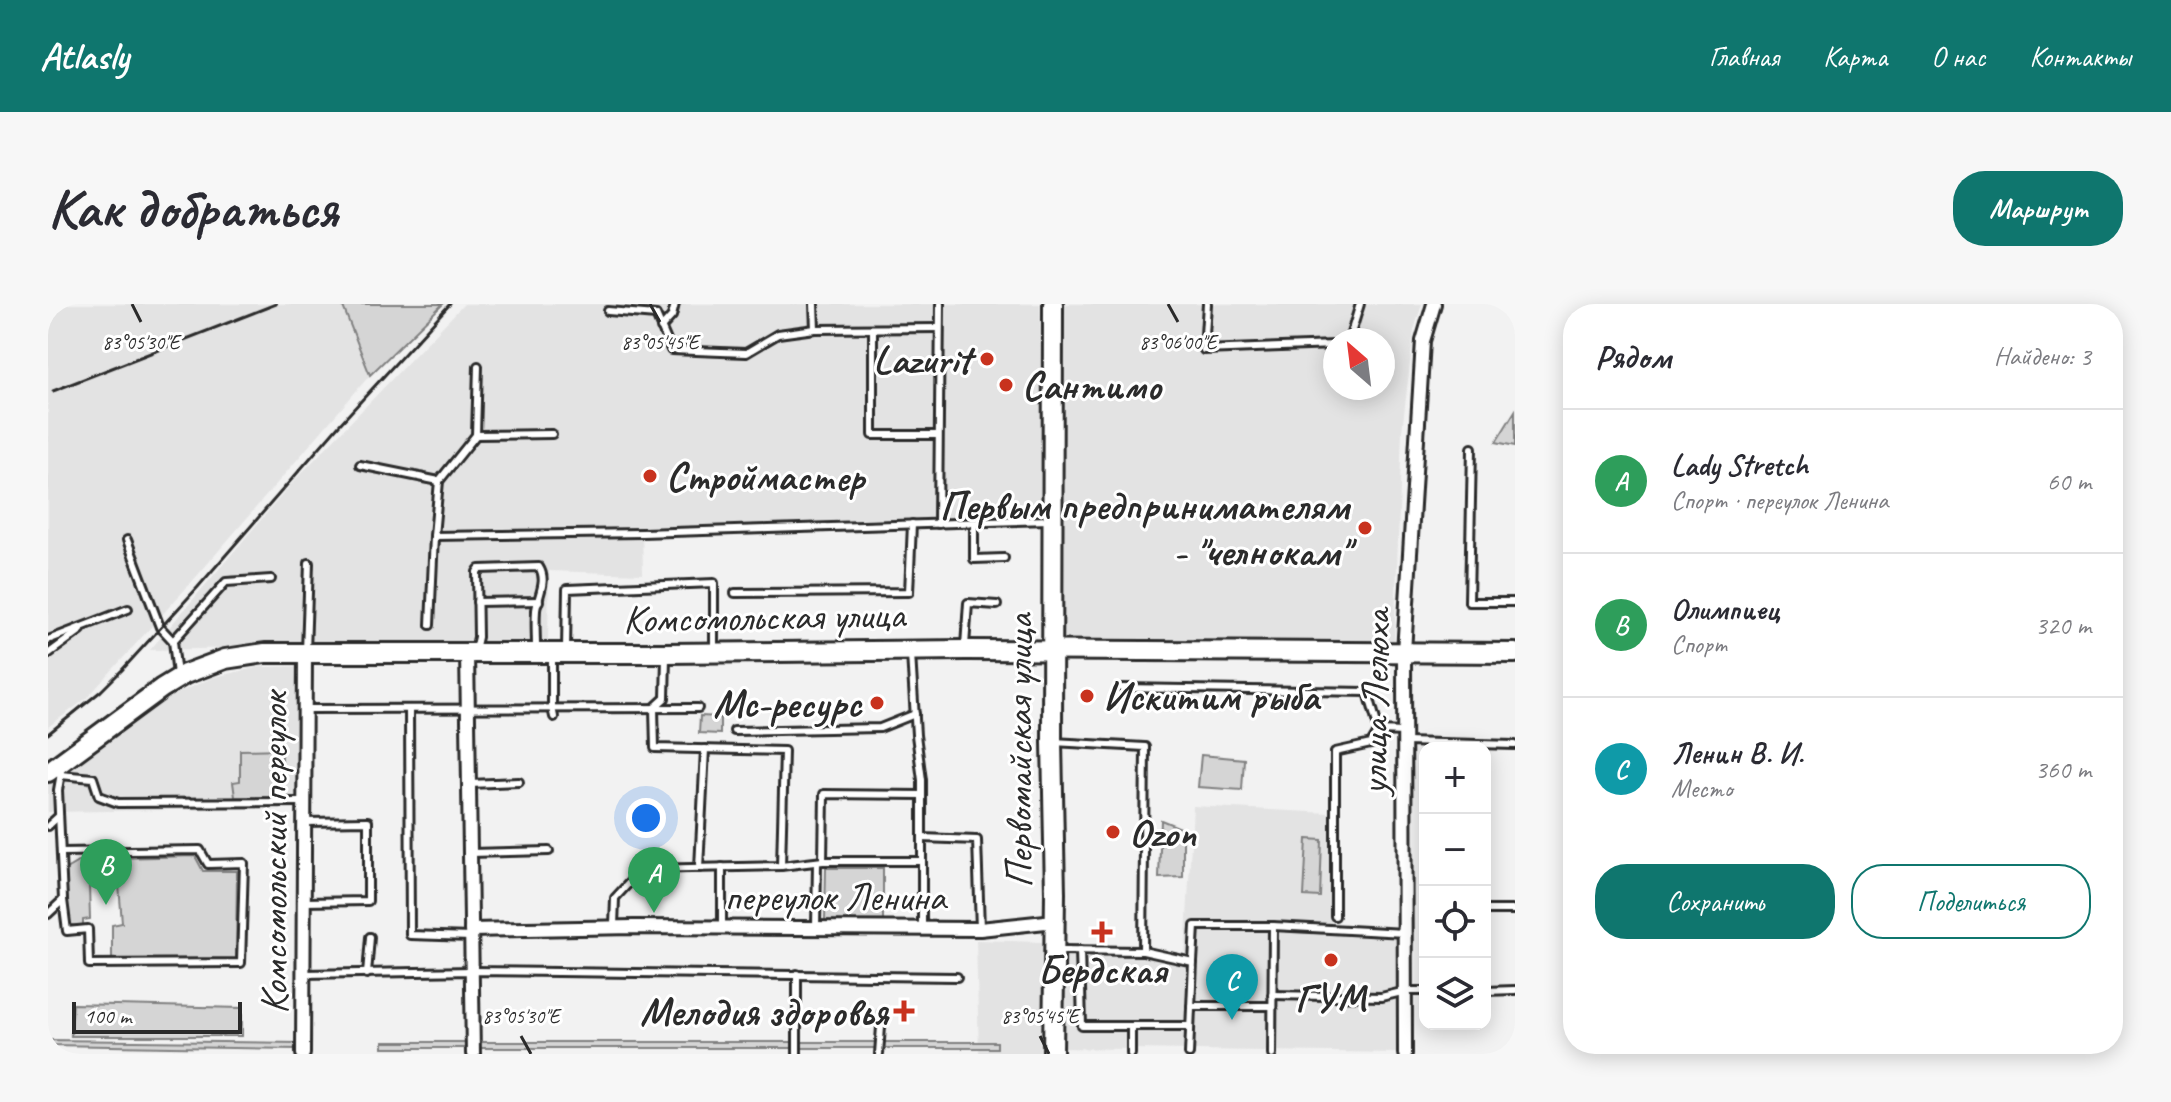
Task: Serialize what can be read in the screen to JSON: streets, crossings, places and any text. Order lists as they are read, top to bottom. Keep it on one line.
{"streets":{"street":["Комсомольская улица","улица Лелюха","Первомайская улица","Комсомольский переулок","переулок Ленина"]},"crossings":[["Комсомольская улица","улица Лелюха"],["Комсомольская улица","Первомайская улица"],["Комсомольская улица","Комсомольский переулок"],["Первомайская улица","переулок Ленина"]],"places":{"other":["Lazurit","Сантимо","Строймастер","Первым предпринимателям - \"челнокам\"","Искитим рыба","Мс-ресурс","Ozon","ГУМ"],"health":["Бердская","Мелодия здоровья"]},"scale_bar":"100 m","north":"top left","page":{"header":"Atlasly","nav":["Главная","Карта","О нас","Контакты"],"buttons":["Маршрут",["Сохранить","Поделиться"]],"title":"Как добраться","heading":["Рядом","Найдено: 3"],"list":[{"mark":"A","name":"Lady Stretch","note":"Спорт · переулок Ленина","value":"60 m"},{"mark":"B","name":"Олимпиец","note":"Спорт","value":"320 m"},{"mark":"C","name":"Ленин В. И.","note":"Место","value":"360 m"}],"map_buttons":["+","−"],"pins":["B","A","C"],"scale":"100 m"},"coordinates":["83°05'30\"E","83°05'45\"E","83°06'00\"E"]}
